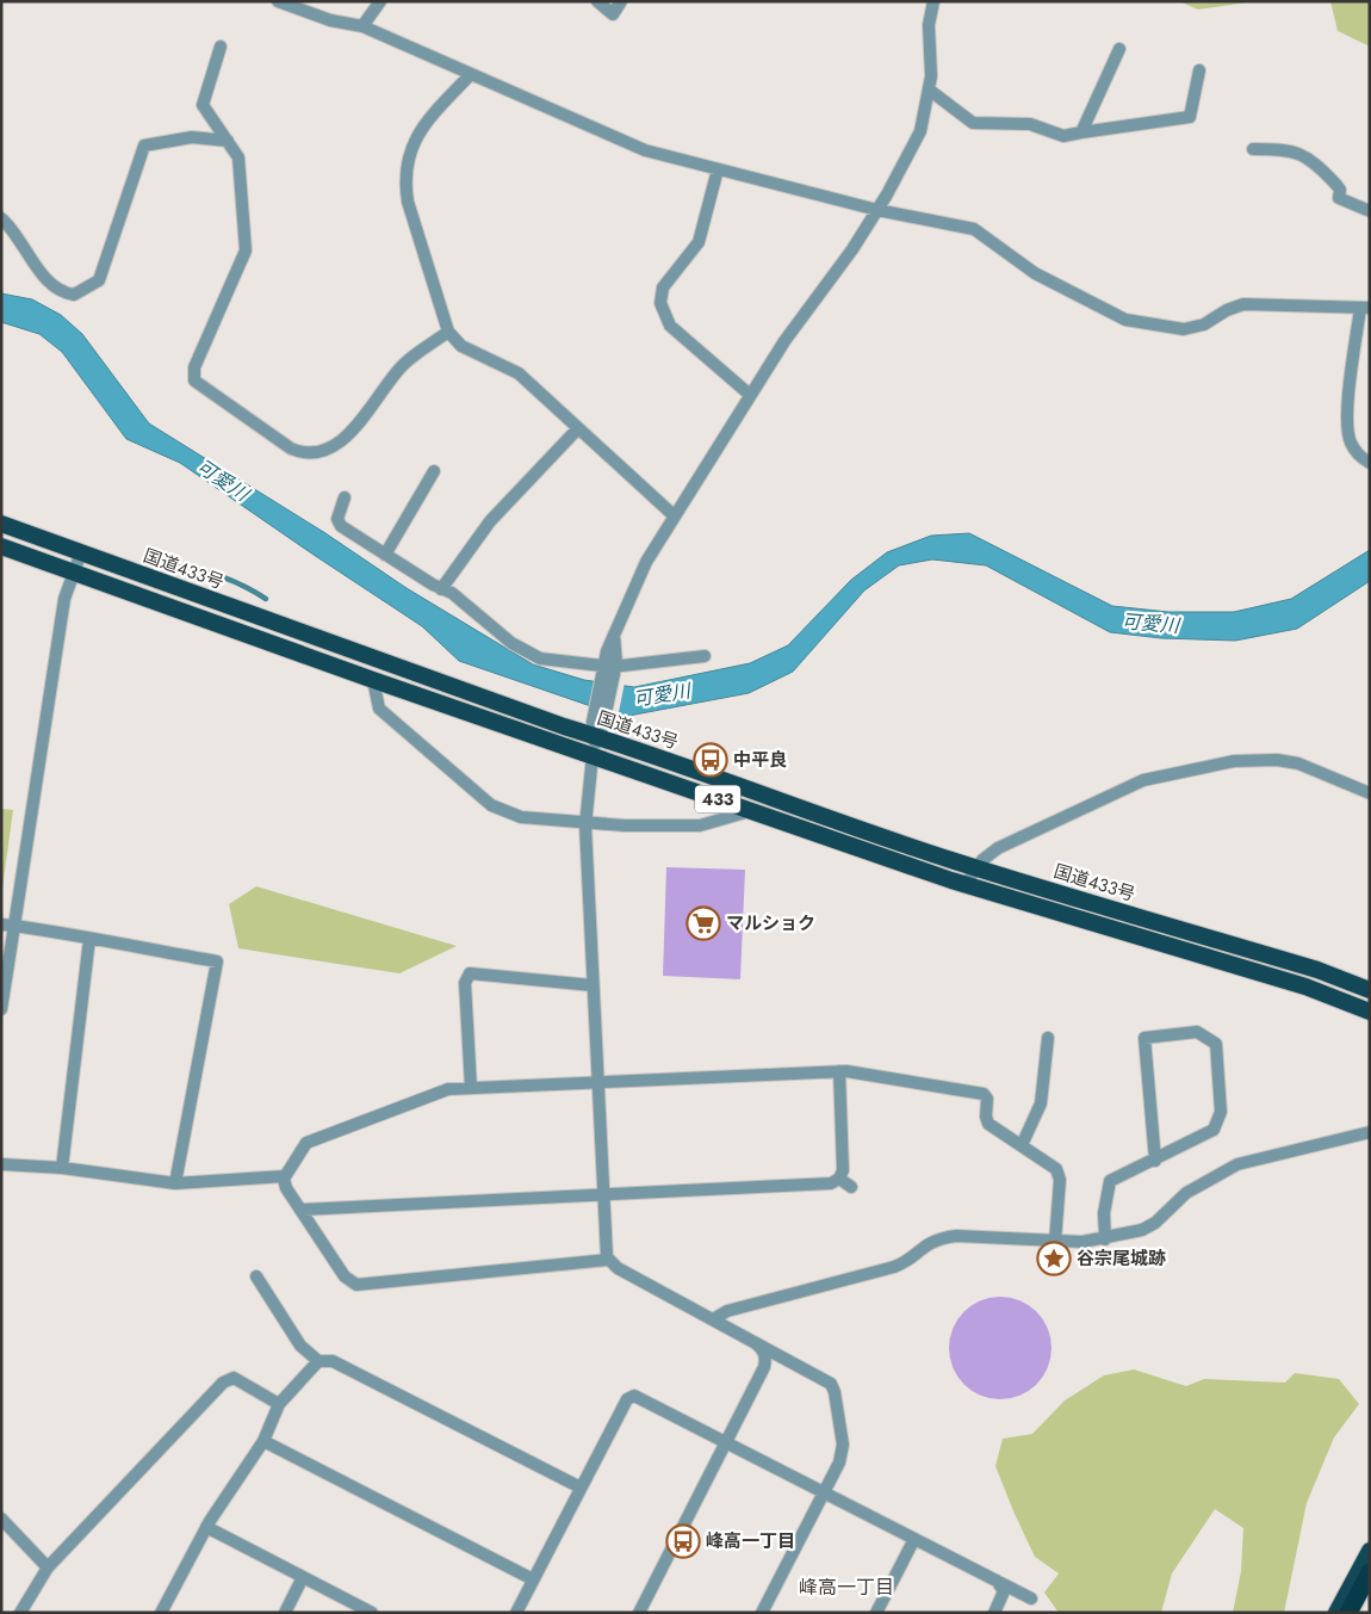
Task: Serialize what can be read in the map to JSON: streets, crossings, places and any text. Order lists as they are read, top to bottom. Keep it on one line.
{"streets":{"highway":["国道433号","433"]},"districts":["峰高一丁目"],"water":["可愛川"],"places":{"bus stop":["中平良","峰高一丁目"],"supermarket":["マルショク"],"place":["谷宗尾城跡"]}}
